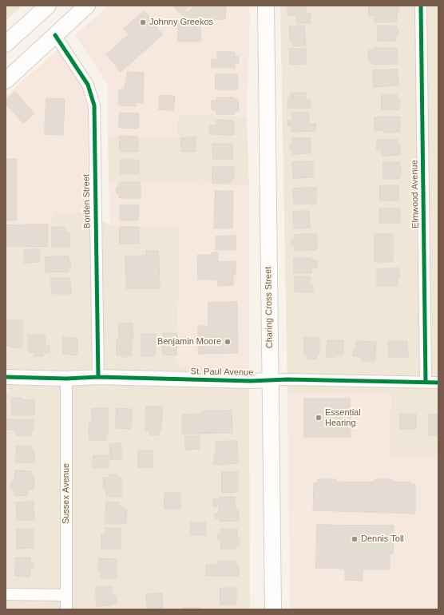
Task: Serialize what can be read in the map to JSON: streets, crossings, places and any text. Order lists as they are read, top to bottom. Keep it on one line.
{"streets":{"main road":["Charing Cross Street"],"street":["Elmwood Avenue","Borden Street","St. Paul Avenue","Sussex Avenue"]},"crossings":[["Elmwood Avenue","St. Paul Avenue"],["Borden Street","St. Paul Avenue"],["Charing Cross Street","St. Paul Avenue"],["St. Paul Avenue","Sussex Avenue"]],"places":["Johnny Greekos","Benjamin Moore","Essential Hearing","Dennis Toll"]}
